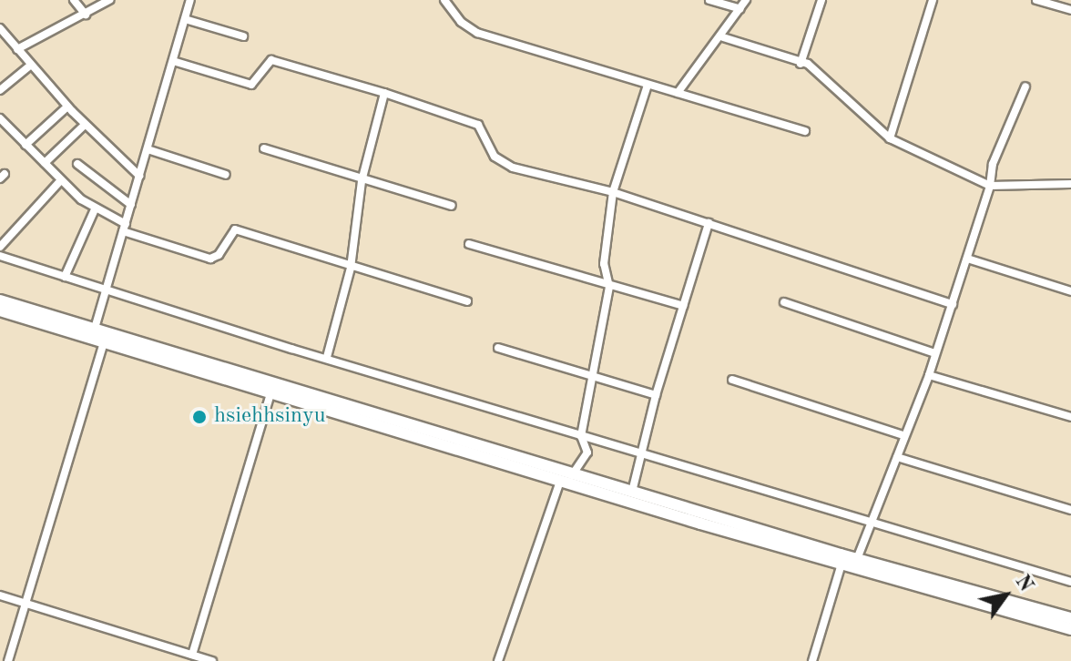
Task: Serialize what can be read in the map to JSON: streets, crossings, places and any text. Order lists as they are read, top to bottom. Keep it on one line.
{"places":["hsiehhsinyu"],"north":"top right"}
